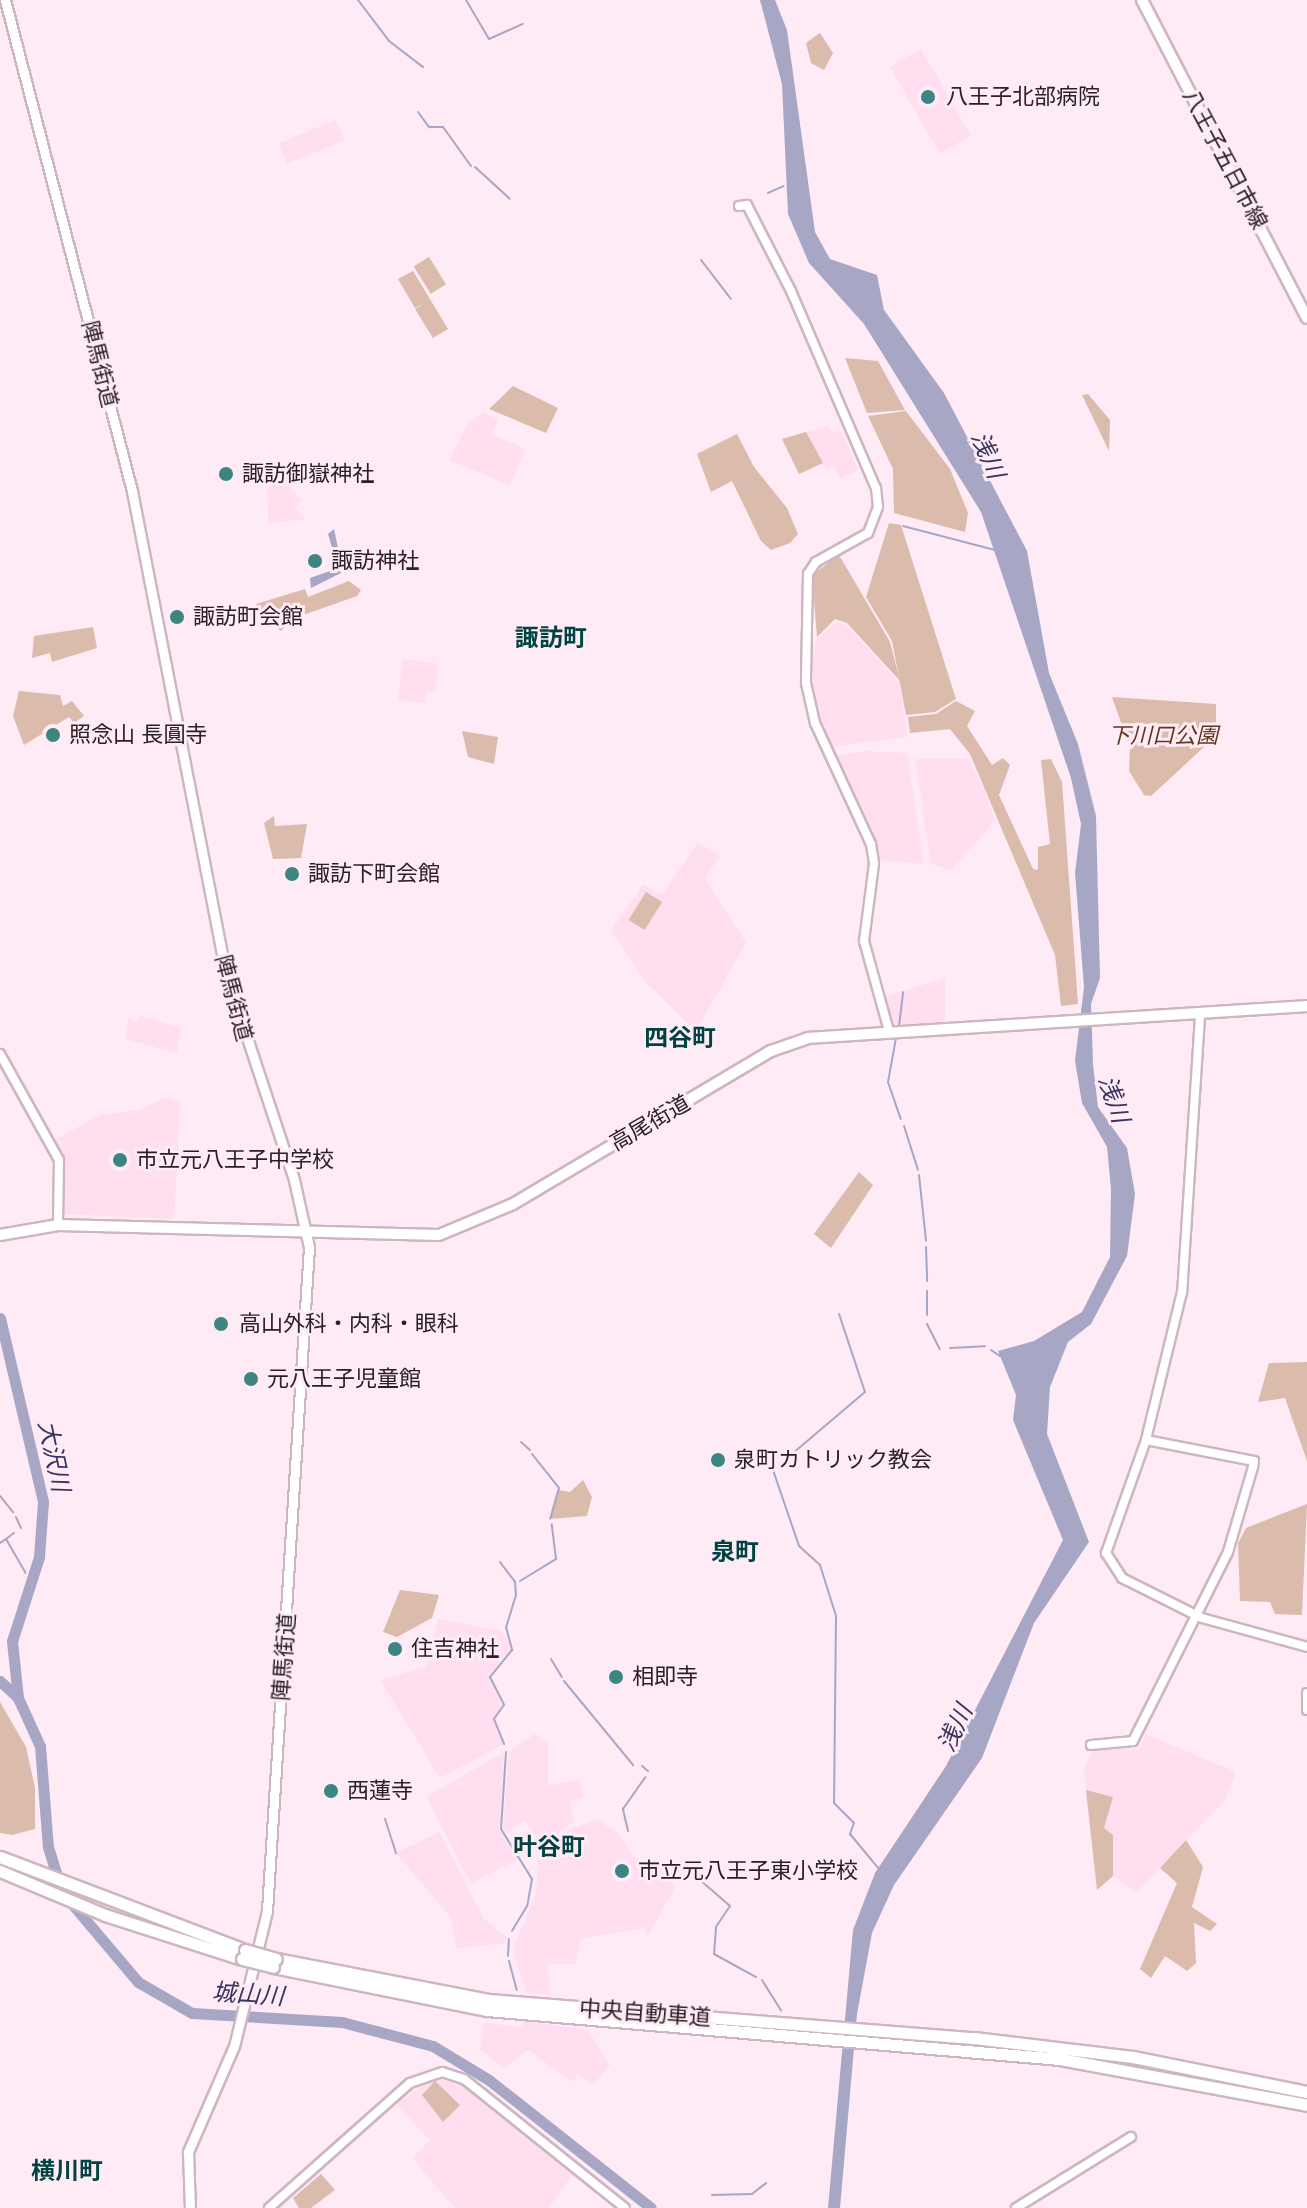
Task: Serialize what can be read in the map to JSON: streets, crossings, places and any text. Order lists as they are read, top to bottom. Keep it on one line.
{"streets":{"highway":["中央自動車道"],"main road":["八王子五日市線","陣馬街道","高尾街道"]},"crossings":[["陣馬街道","高尾街道"]],"districts":["諏訪町","四谷町","泉町","叶谷町","横川町"],"water":["浅川","大沢川","城山川"],"parks":["下川口公園"],"places":["八王子北部病院","諏訪御嶽神社","諏訪神社","諏訪町会館","照念山 長圓寺","諏訪下町会館","市立元八王子中学校","高山外科・内科・眼科","元八王子児童館","泉町カトリック教会","住吉神社","相即寺","西蓮寺","市立元八王子東小学校"]}
